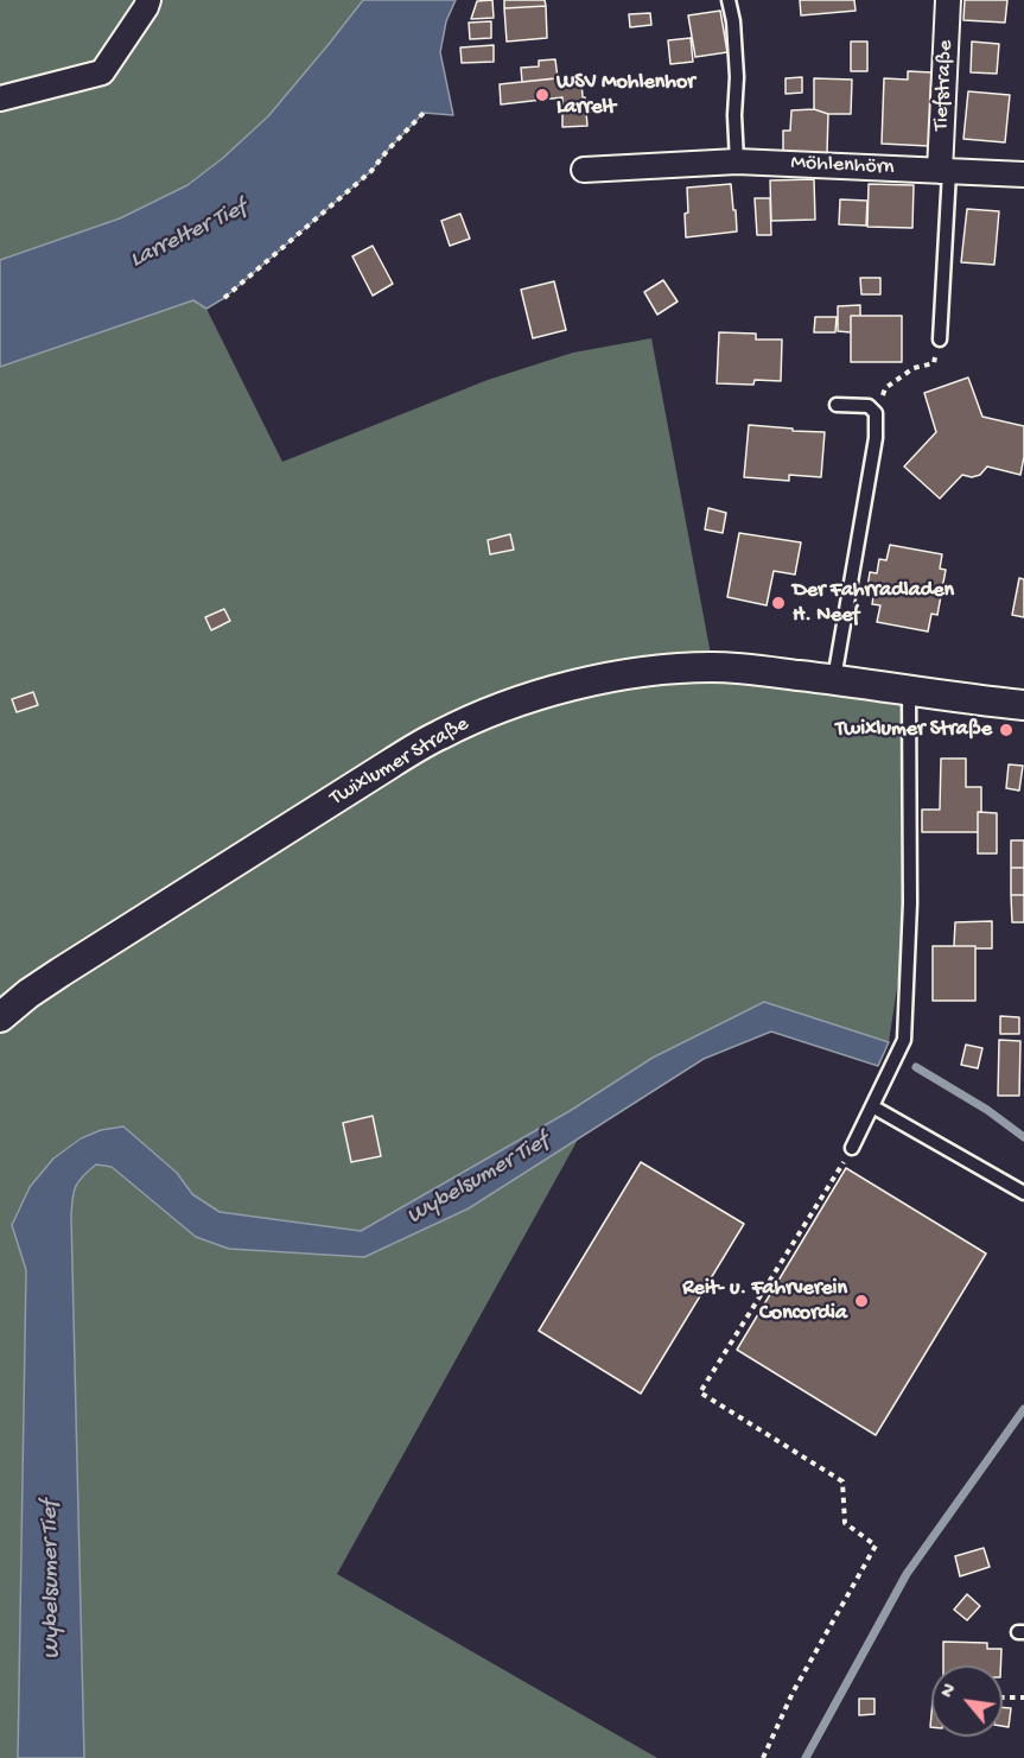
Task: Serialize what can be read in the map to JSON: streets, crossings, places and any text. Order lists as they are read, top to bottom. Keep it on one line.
{"streets":{"street":["Tiefstraße","Möhlenhörn","Twixlumer Straße"]},"crossings":[["Tiefstraße","Möhlenhörn"]],"water":["Larrelter Tief","Wybelsumer Tief"],"places":["WSV Mohlenhor Larrelt","Der Fahrradladen H. Neef","Twixlumer Straße","Reit- u. Fahrverein Concordia"],"north":"top left"}
